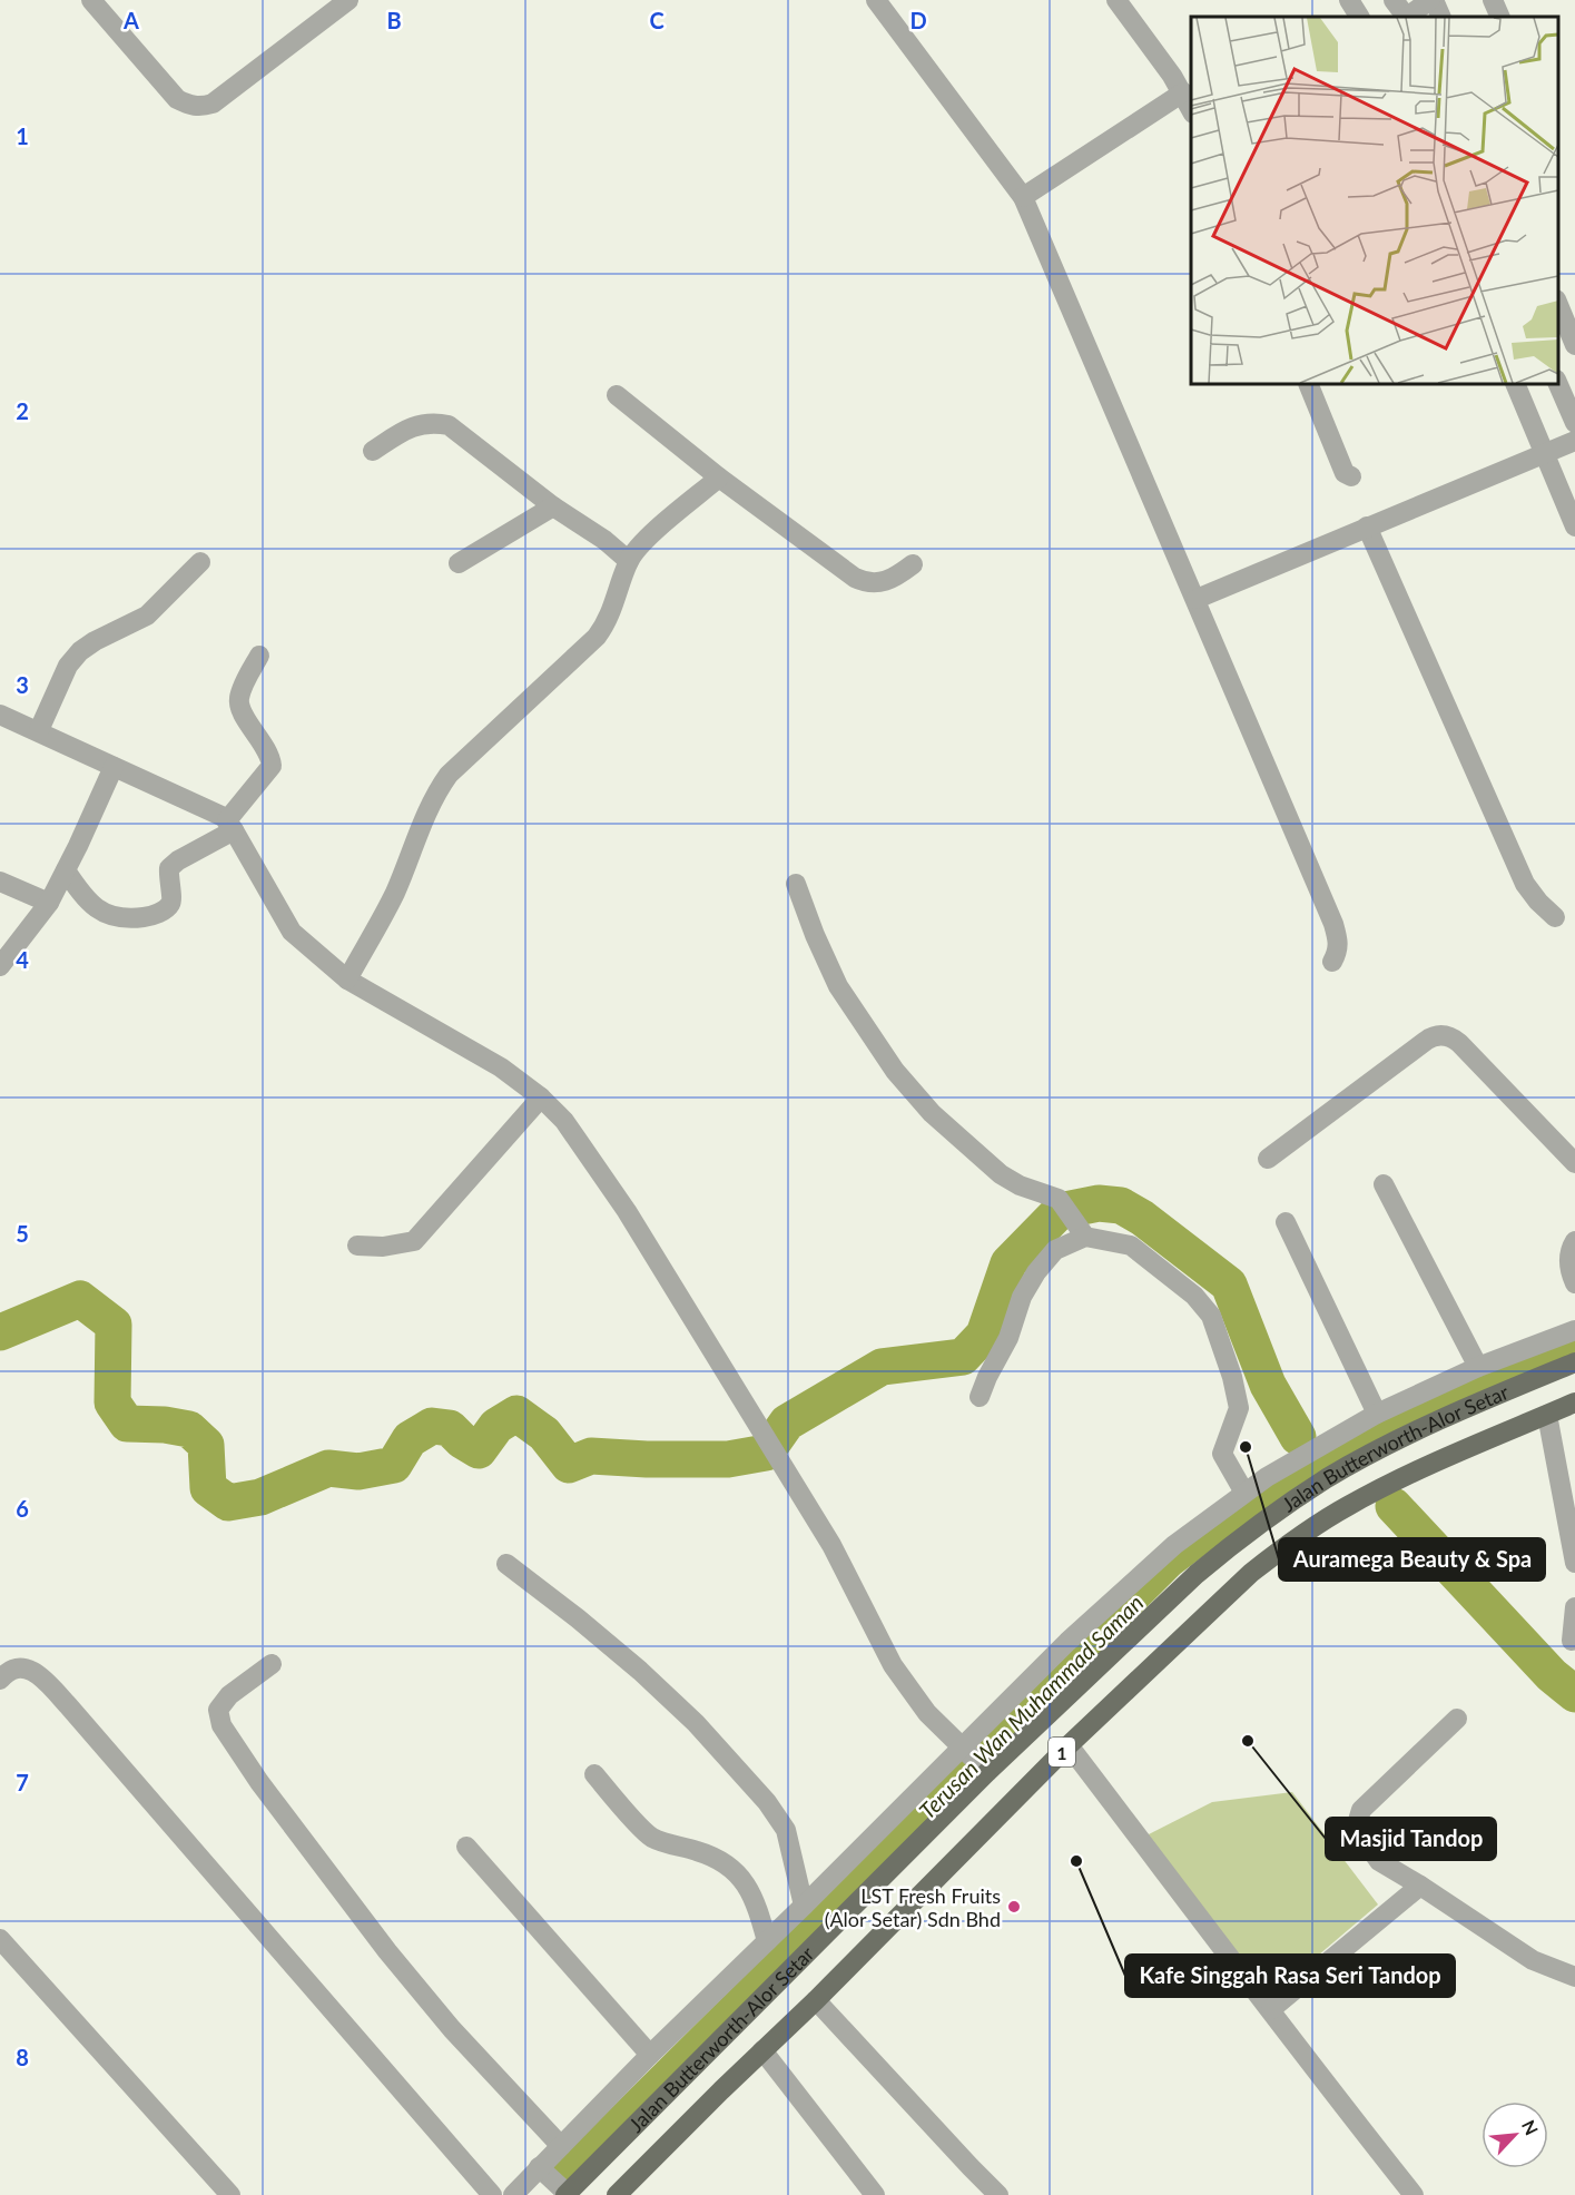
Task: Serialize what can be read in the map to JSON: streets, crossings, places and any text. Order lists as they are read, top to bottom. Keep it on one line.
{"streets":{"main road":["Jalan Butterworth-Alor Setar","1"]},"water":["Terusan Wan Muhammad Saman"],"places":["Auramega Beauty & Spa","Masjid Tandop","Kafe Singgah Rasa Seri Tandop","LST Fresh Fruits (Alor Setar) Sdn Bhd"],"north":"top right","grid":{"columns":["A","B","C","D"],"rows":["1","2","3","4","5","6","7","8"]}}
